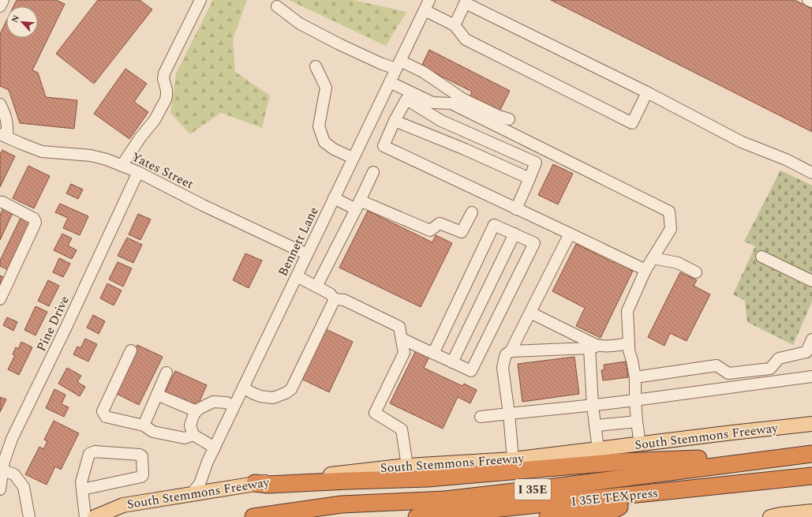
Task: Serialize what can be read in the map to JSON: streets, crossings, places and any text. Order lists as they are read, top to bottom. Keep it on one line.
{"streets":{"highway":["I 35E","I 35E TEXpress"],"main road":["South Stemmons Freeway"],"street":["Yates Street","Bennett Lane","Pine Drive"]},"crossings":[["Yates Street","Bennett Lane"],["Yates Street","Pine Drive"],["Bennett Lane","South Stemmons Freeway"]],"north":"top left"}
